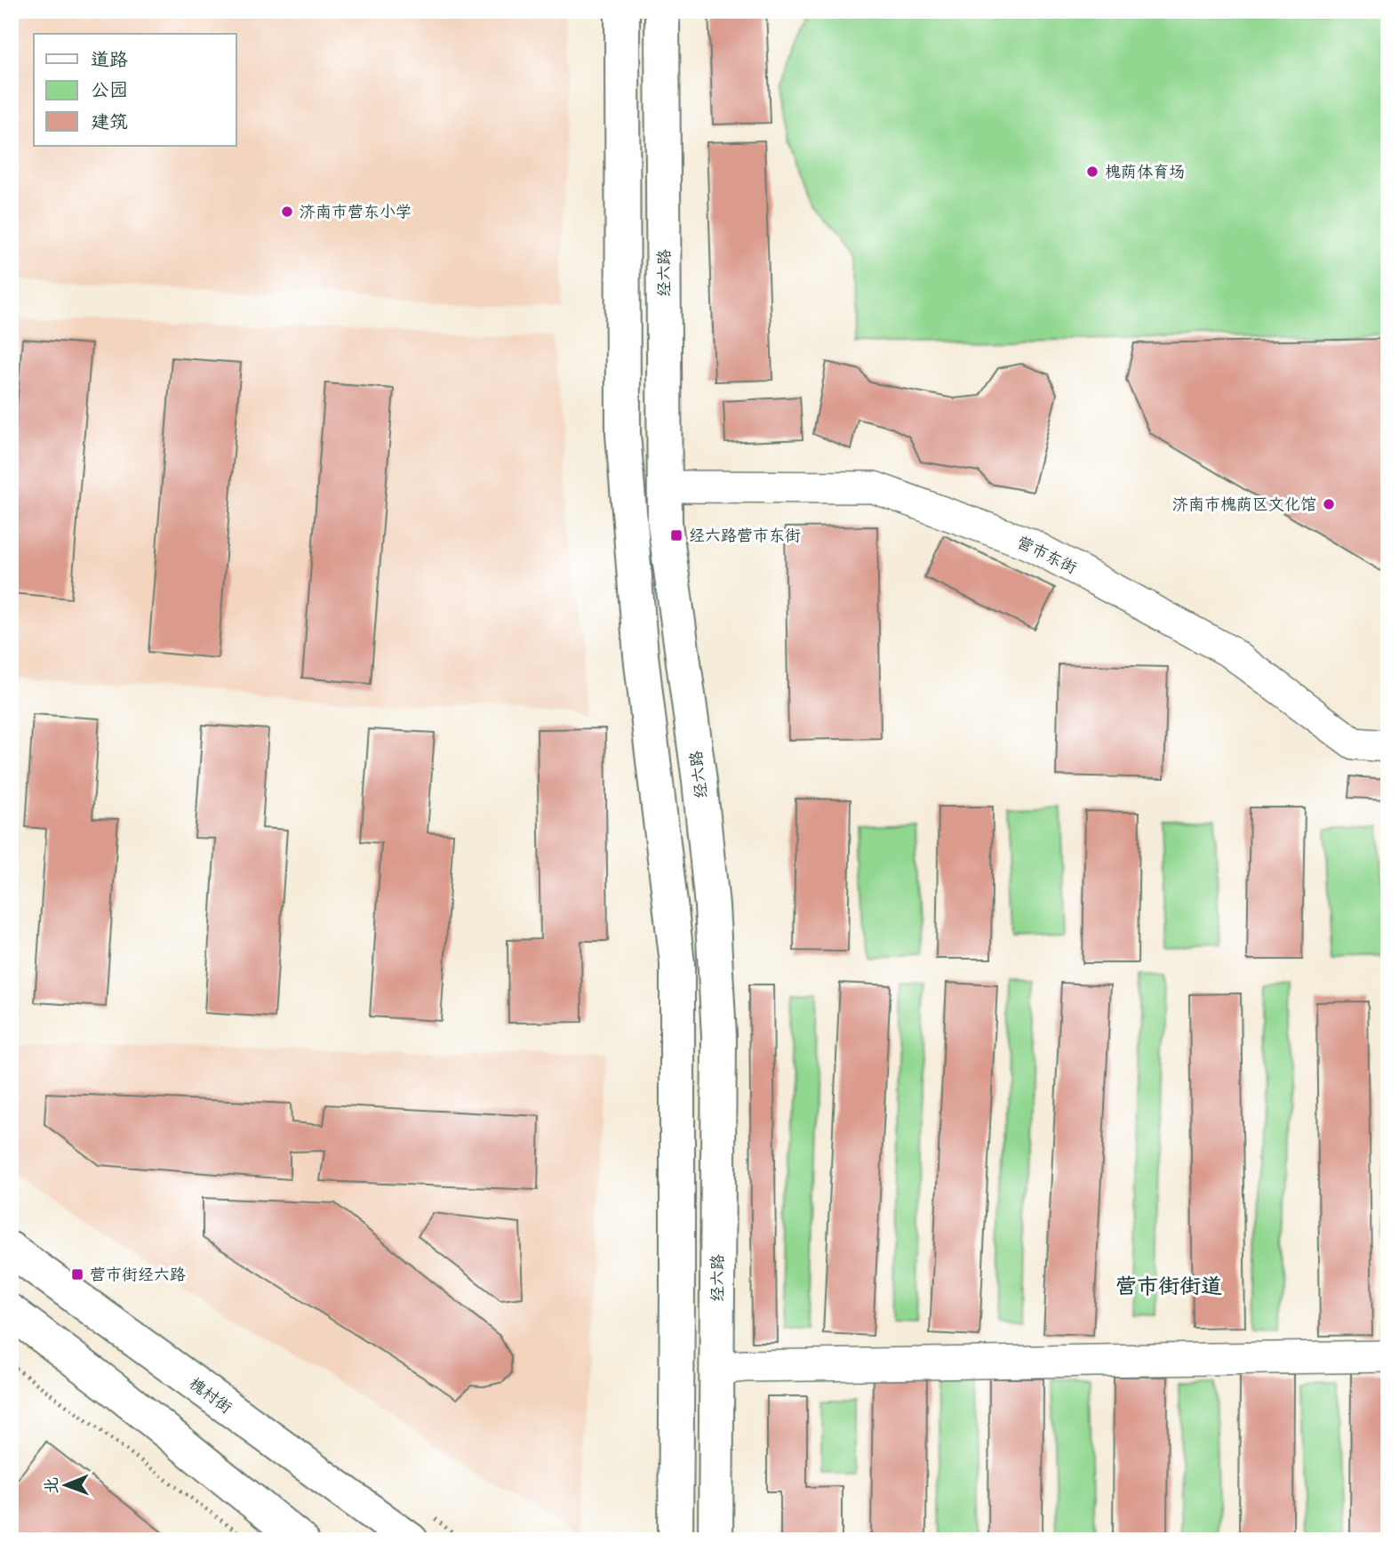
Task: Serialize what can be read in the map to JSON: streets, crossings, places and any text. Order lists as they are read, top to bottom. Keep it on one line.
{"streets":{"main road":["经六路","槐村街"],"street":["营市东街"]},"crossings":[["经六路","营市东街"]],"districts":["营市街街道"],"places":{"other":["槐荫体育场","济南市营东小学","济南市槐荫区文化馆"],"transit":["经六路营市东街","营市街经六路"]},"legend":["道路","公园","建筑"],"north":"left"}
